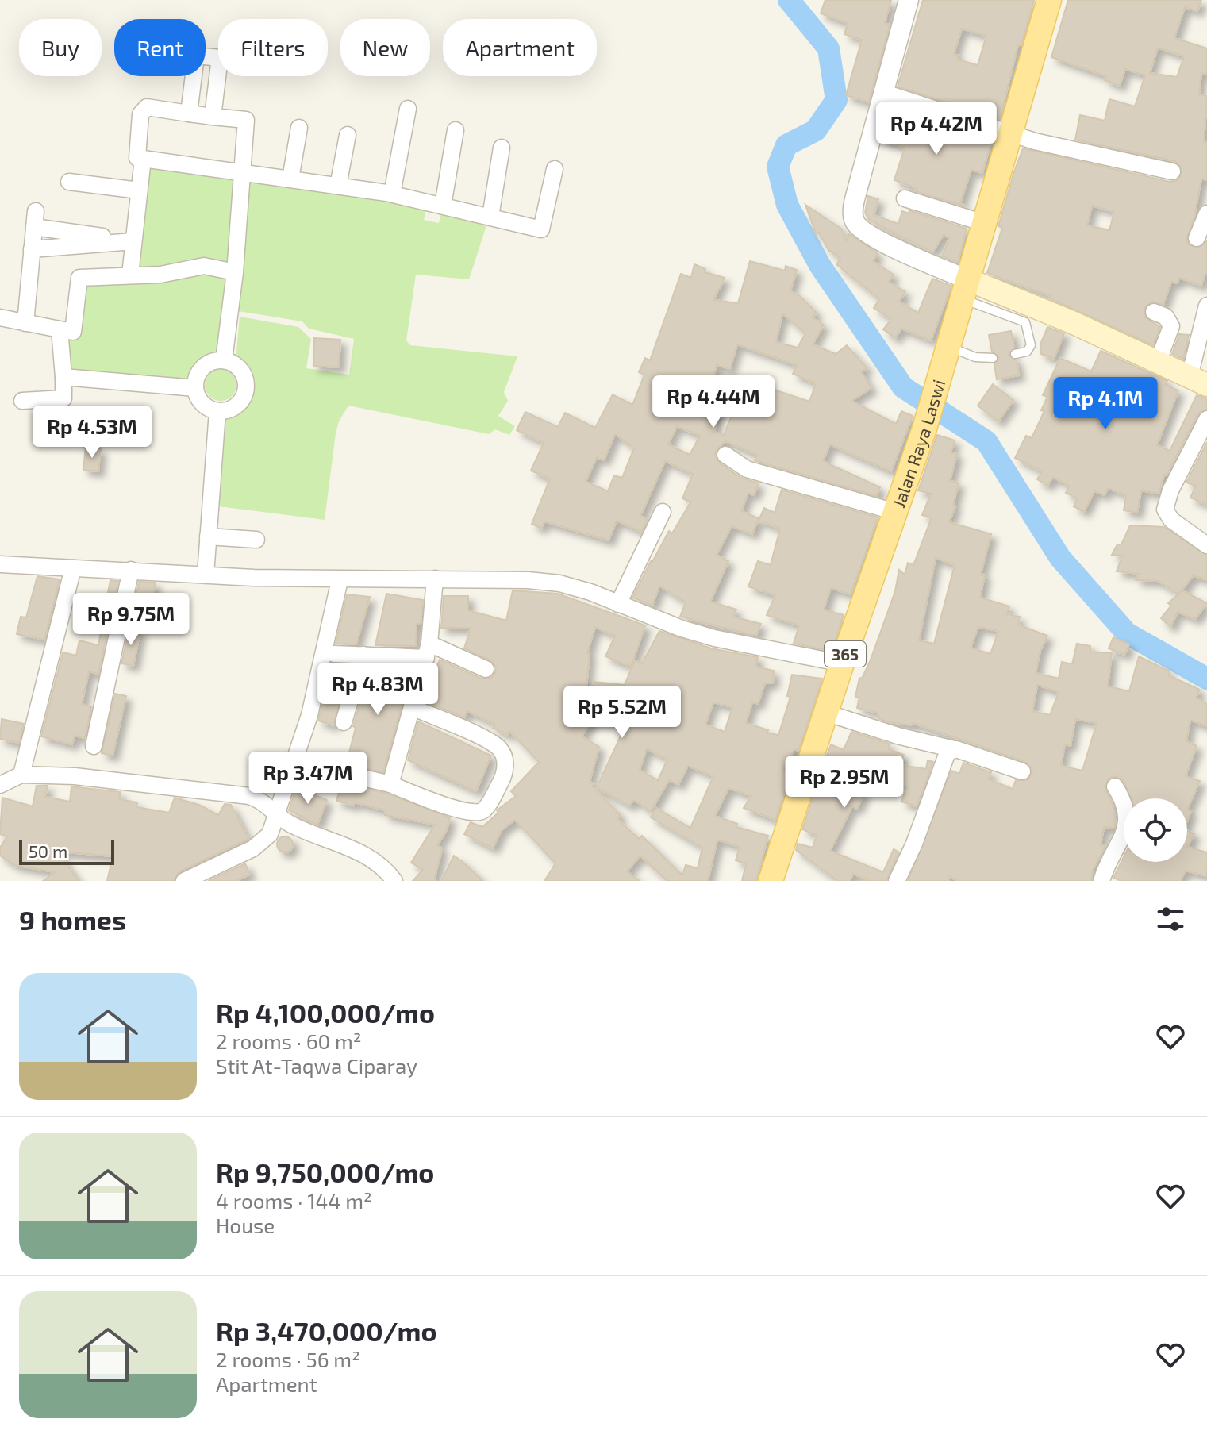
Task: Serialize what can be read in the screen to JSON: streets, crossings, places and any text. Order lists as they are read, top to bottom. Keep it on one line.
{"streets":{"main road":["Jalan Raya Laswi","365"]},"scale_bar":"50 m","page":{"chip":["Buy","Rent","Filters","New","Apartment"],"price":["Rp 4.42M","Rp 4.44M","Rp 4.1M","Rp 4.53M","Rp 9.75M","Rp 4.83M","Rp 5.52M","Rp 3.47M","Rp 2.95M"],"scale":"50 m","heading":"9 homes","list":[{"name":"Rp 4,100,000/mo","note":"2 rooms · 60 m² · Stit At-Taqwa Ciparay"},{"name":"Rp 9,750,000/mo","note":"4 rooms · 144 m² · House"},{"name":"Rp 3,470,000/mo","note":"2 rooms · 56 m² · Apartment"}]}}
